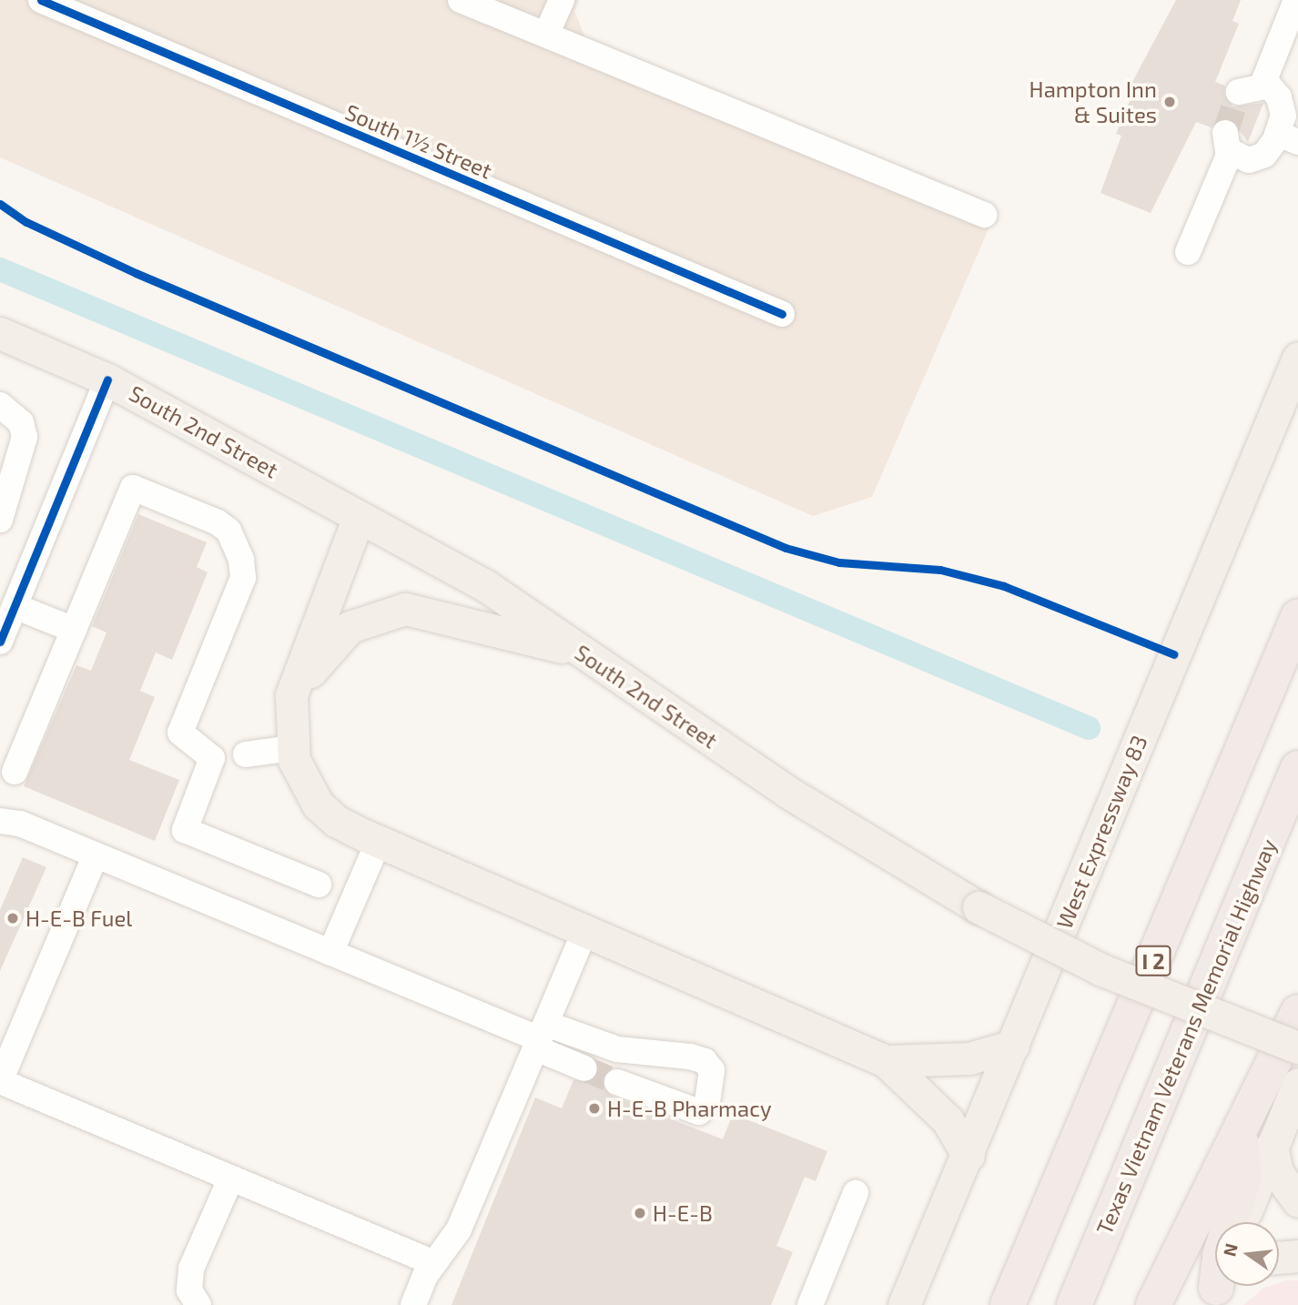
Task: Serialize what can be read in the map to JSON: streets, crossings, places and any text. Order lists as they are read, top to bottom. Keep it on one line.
{"streets":{"highway":["I 2","Texas Vietnam Veterans Memorial Highway"],"main road":["South 2nd Street","West Expressway 83"],"street":["South 1½ Street"]},"places":["Hampton Inn & Suites","H-E-B Fuel","H-E-B Pharmacy","H-E-B"],"north":"left"}
